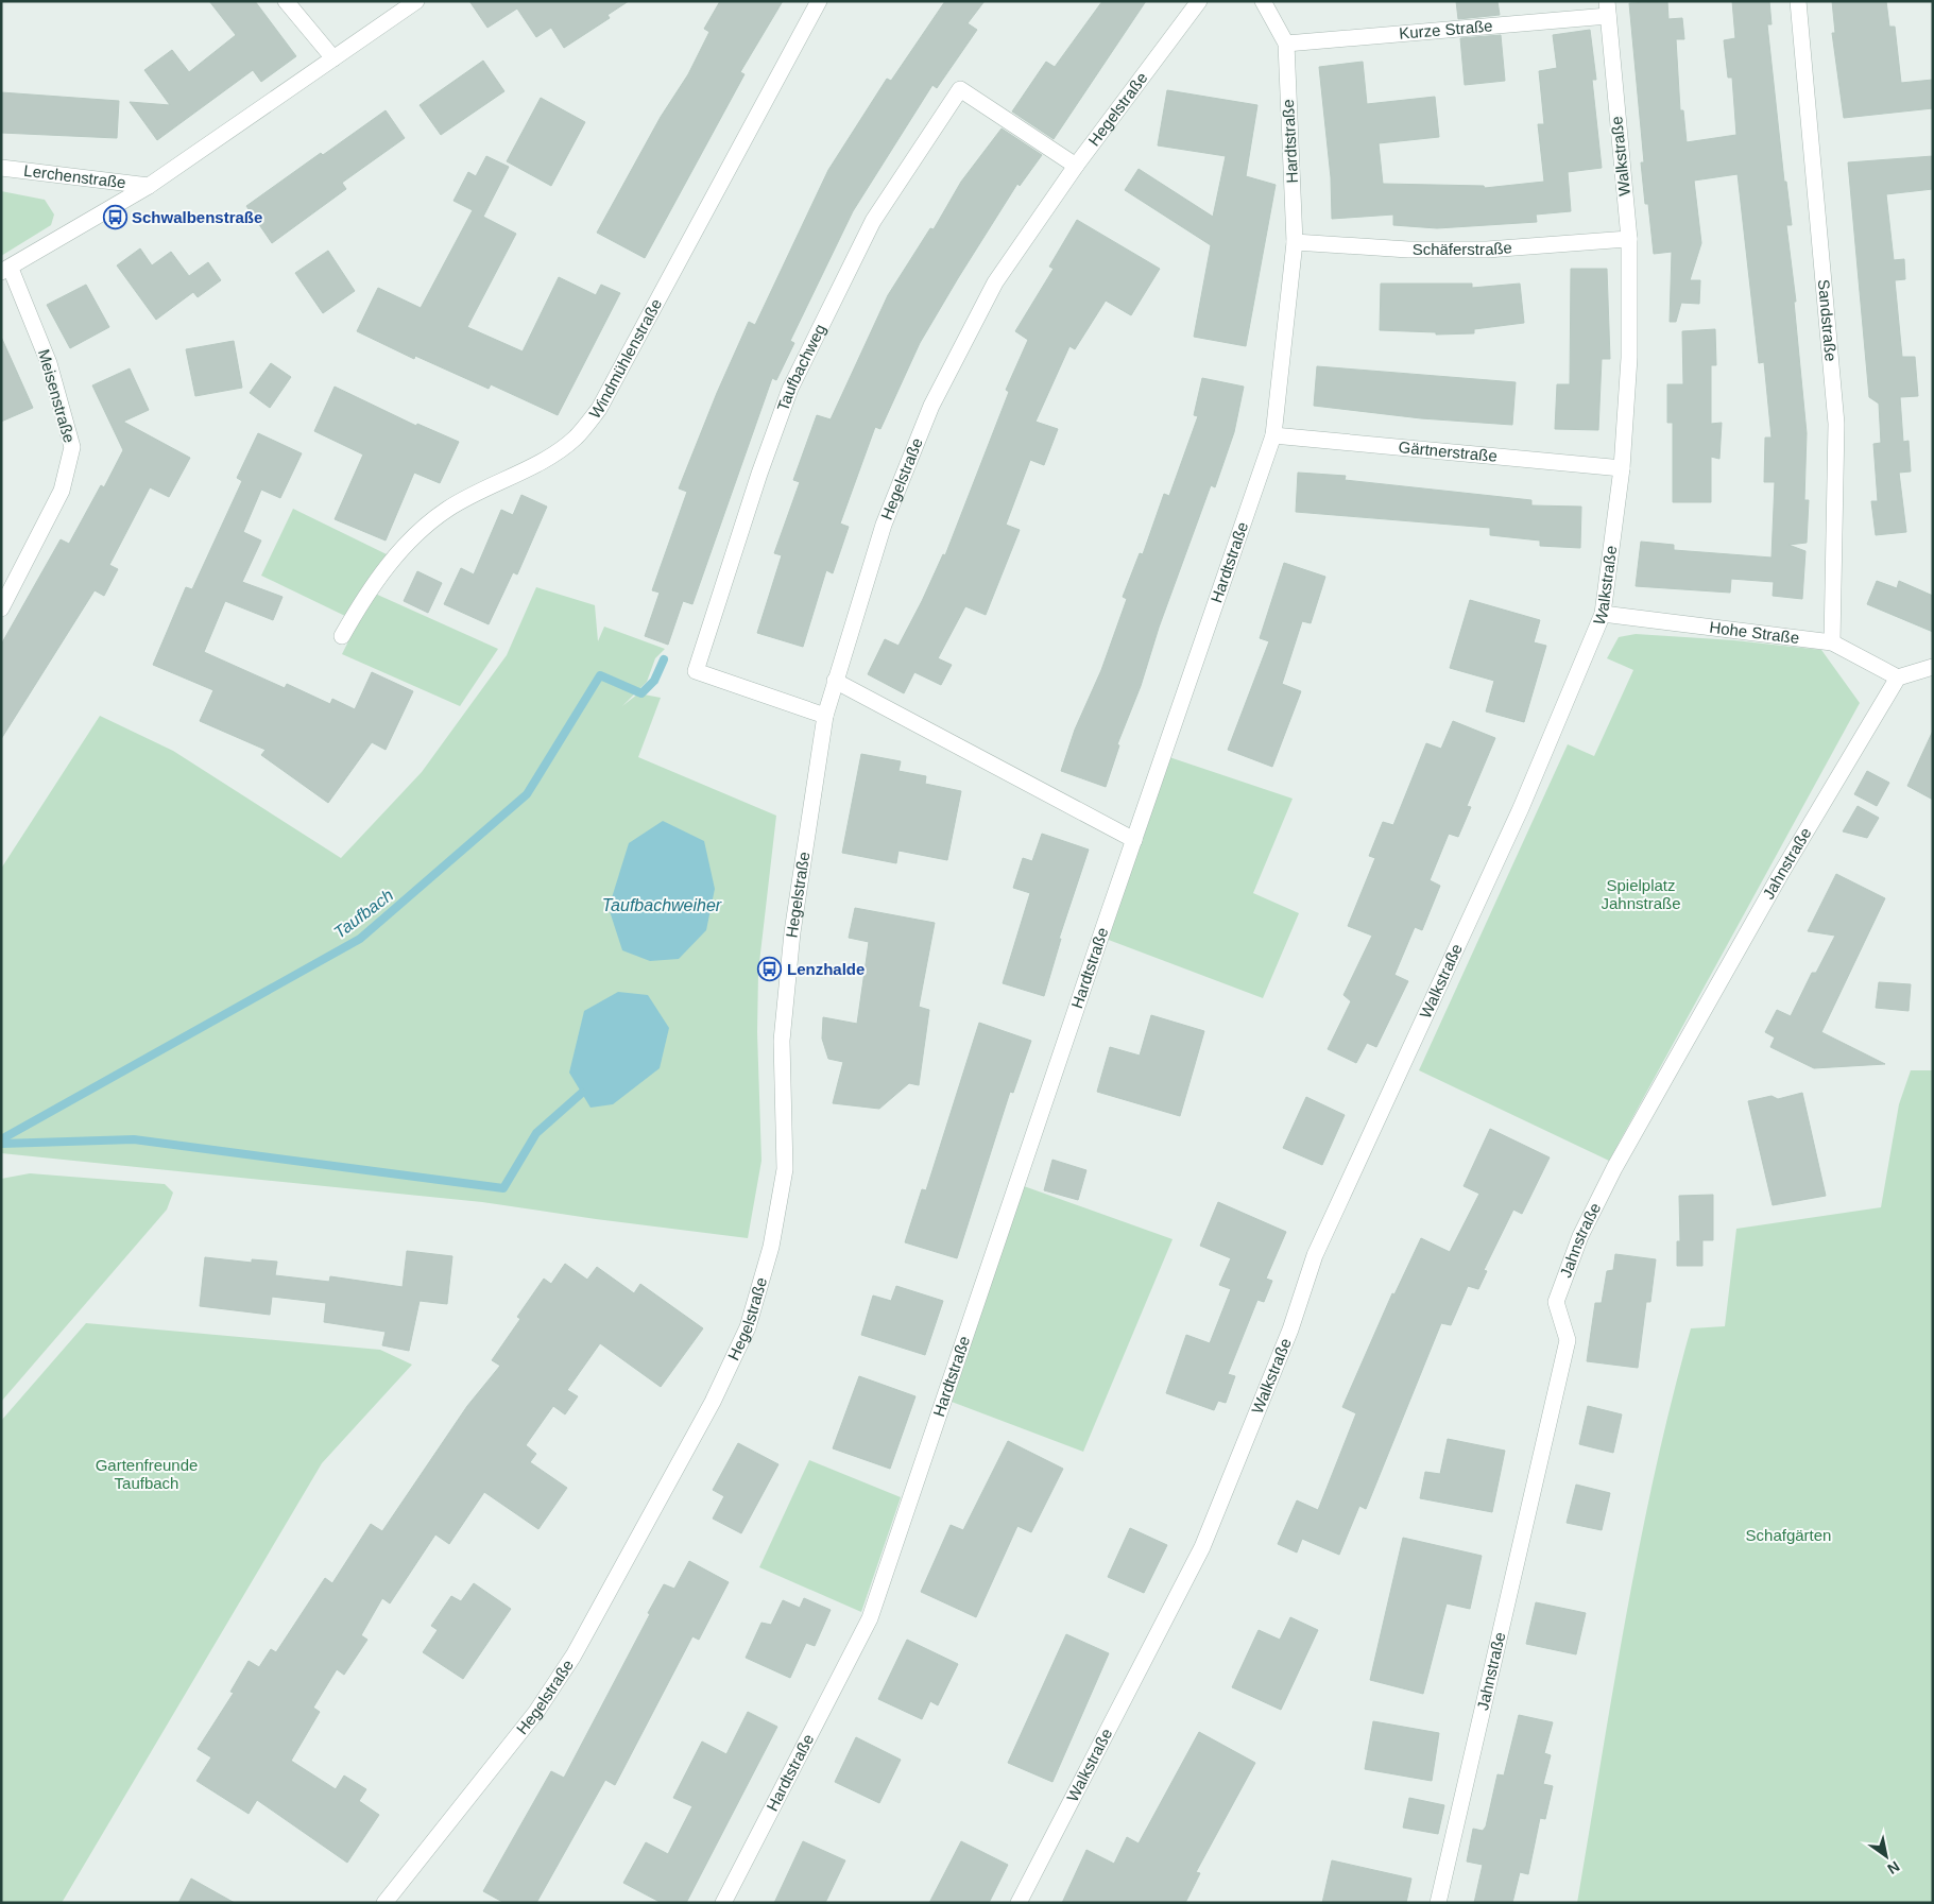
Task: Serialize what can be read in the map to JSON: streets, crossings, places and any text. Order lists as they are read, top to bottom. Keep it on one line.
{"streets":{"street":["Kurze Straße","Hegelstraße","Hardtstraße","Walkstraße","Lerchenstraße","Schäferstraße","Sandstraße","Windmühlenstraße","Taufbachweg","Meisenstraße","Gärtnerstraße","Hohe Straße","Jahnstraße"]},"crossings":[["Kurze Straße","Hardtstraße"],["Kurze Straße","Walkstraße"],["Hegelstraße","Taufbachweg"],["Hardtstraße","Schäferstraße"],["Hardtstraße","Gärtnerstraße"],["Walkstraße","Schäferstraße"],["Walkstraße","Gärtnerstraße"],["Walkstraße","Hohe Straße"],["Sandstraße","Hohe Straße"],["Hohe Straße","Jahnstraße"]],"water":["Taufbachweiher","Taufbach"],"parks":["Spielplatz Jahnstraße","Gartenfreunde Taufbach","Schafgärten"],"places":{"bus stop":["Schwalbenstraße","Lenzhalde"]},"north":"bottom right"}
